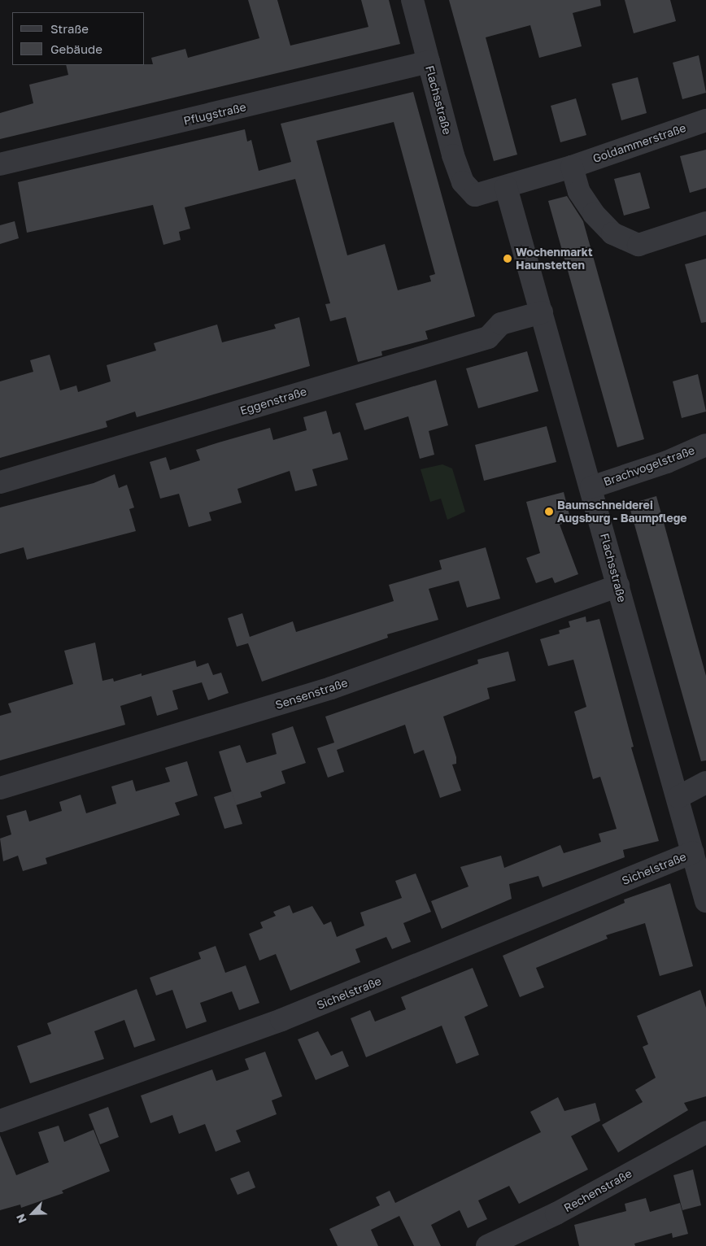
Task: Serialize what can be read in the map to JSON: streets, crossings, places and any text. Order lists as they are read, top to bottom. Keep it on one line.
{"streets":{"street":["Flachsstraße","Pflugstraße","Goldammerstraße","Eggenstraße","Brachvogelstraße","Sensenstraße","Sichelstraße","Rechenstraße"]},"crossings":[["Flachsstraße","Pflugstraße"],["Flachsstraße","Goldammerstraße"],["Flachsstraße","Eggenstraße"],["Flachsstraße","Brachvogelstraße"],["Flachsstraße","Sensenstraße"],["Flachsstraße","Sichelstraße"]],"places":["Wochenmarkt Haunstetten","Baumschneiderei Augsburg - Baumpflege"],"legend":["Straße","Gebäude"],"north":"bottom left"}
